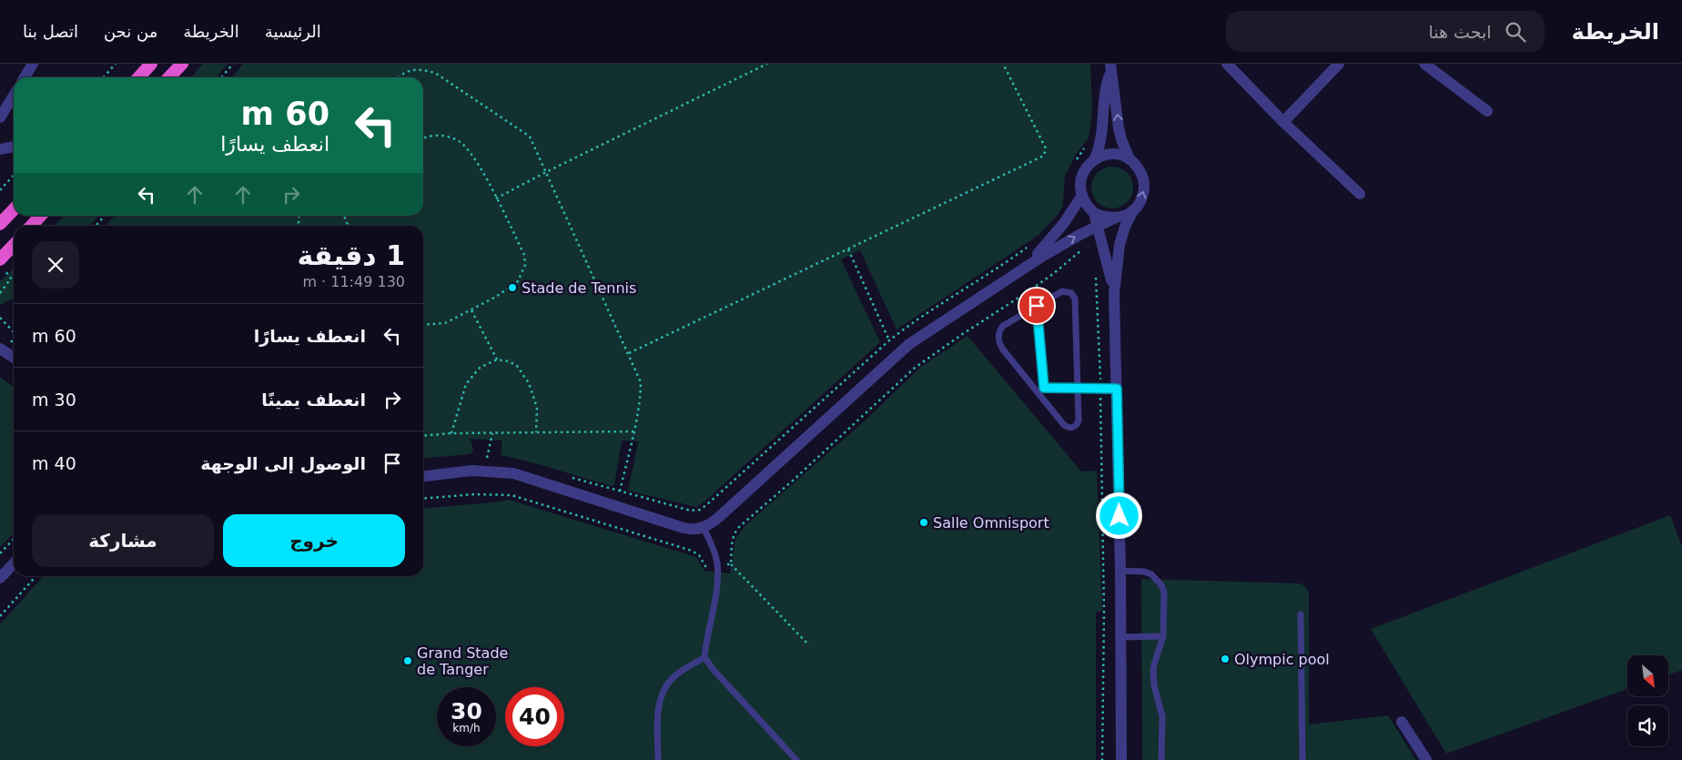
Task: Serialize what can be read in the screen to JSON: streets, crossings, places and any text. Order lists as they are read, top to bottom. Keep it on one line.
{"places":["Stade de Tennis","Salle Omnisport","Olympic pool","Grand Stade de Tanger"],"north":"bottom right","page":{"header":"الخريطة","search":"ابحث هنا","nav":["الرئيسية","الخريطة","من نحن","اتصل بنا"],"turn":["60 m","انعطف يسارًا"],"heading":["1 دقيقة","130 m · 11:49"],"list":[{"name":"انعطف يسارًا","value":"60 m"},{"name":"انعطف يمينًا","value":"30 m"},{"name":"الوصول إلى الوجهة","value":"40 m"}],"buttons":["خروج","مشاركة"],"speed":"30 km/h","limit":"40"}}
